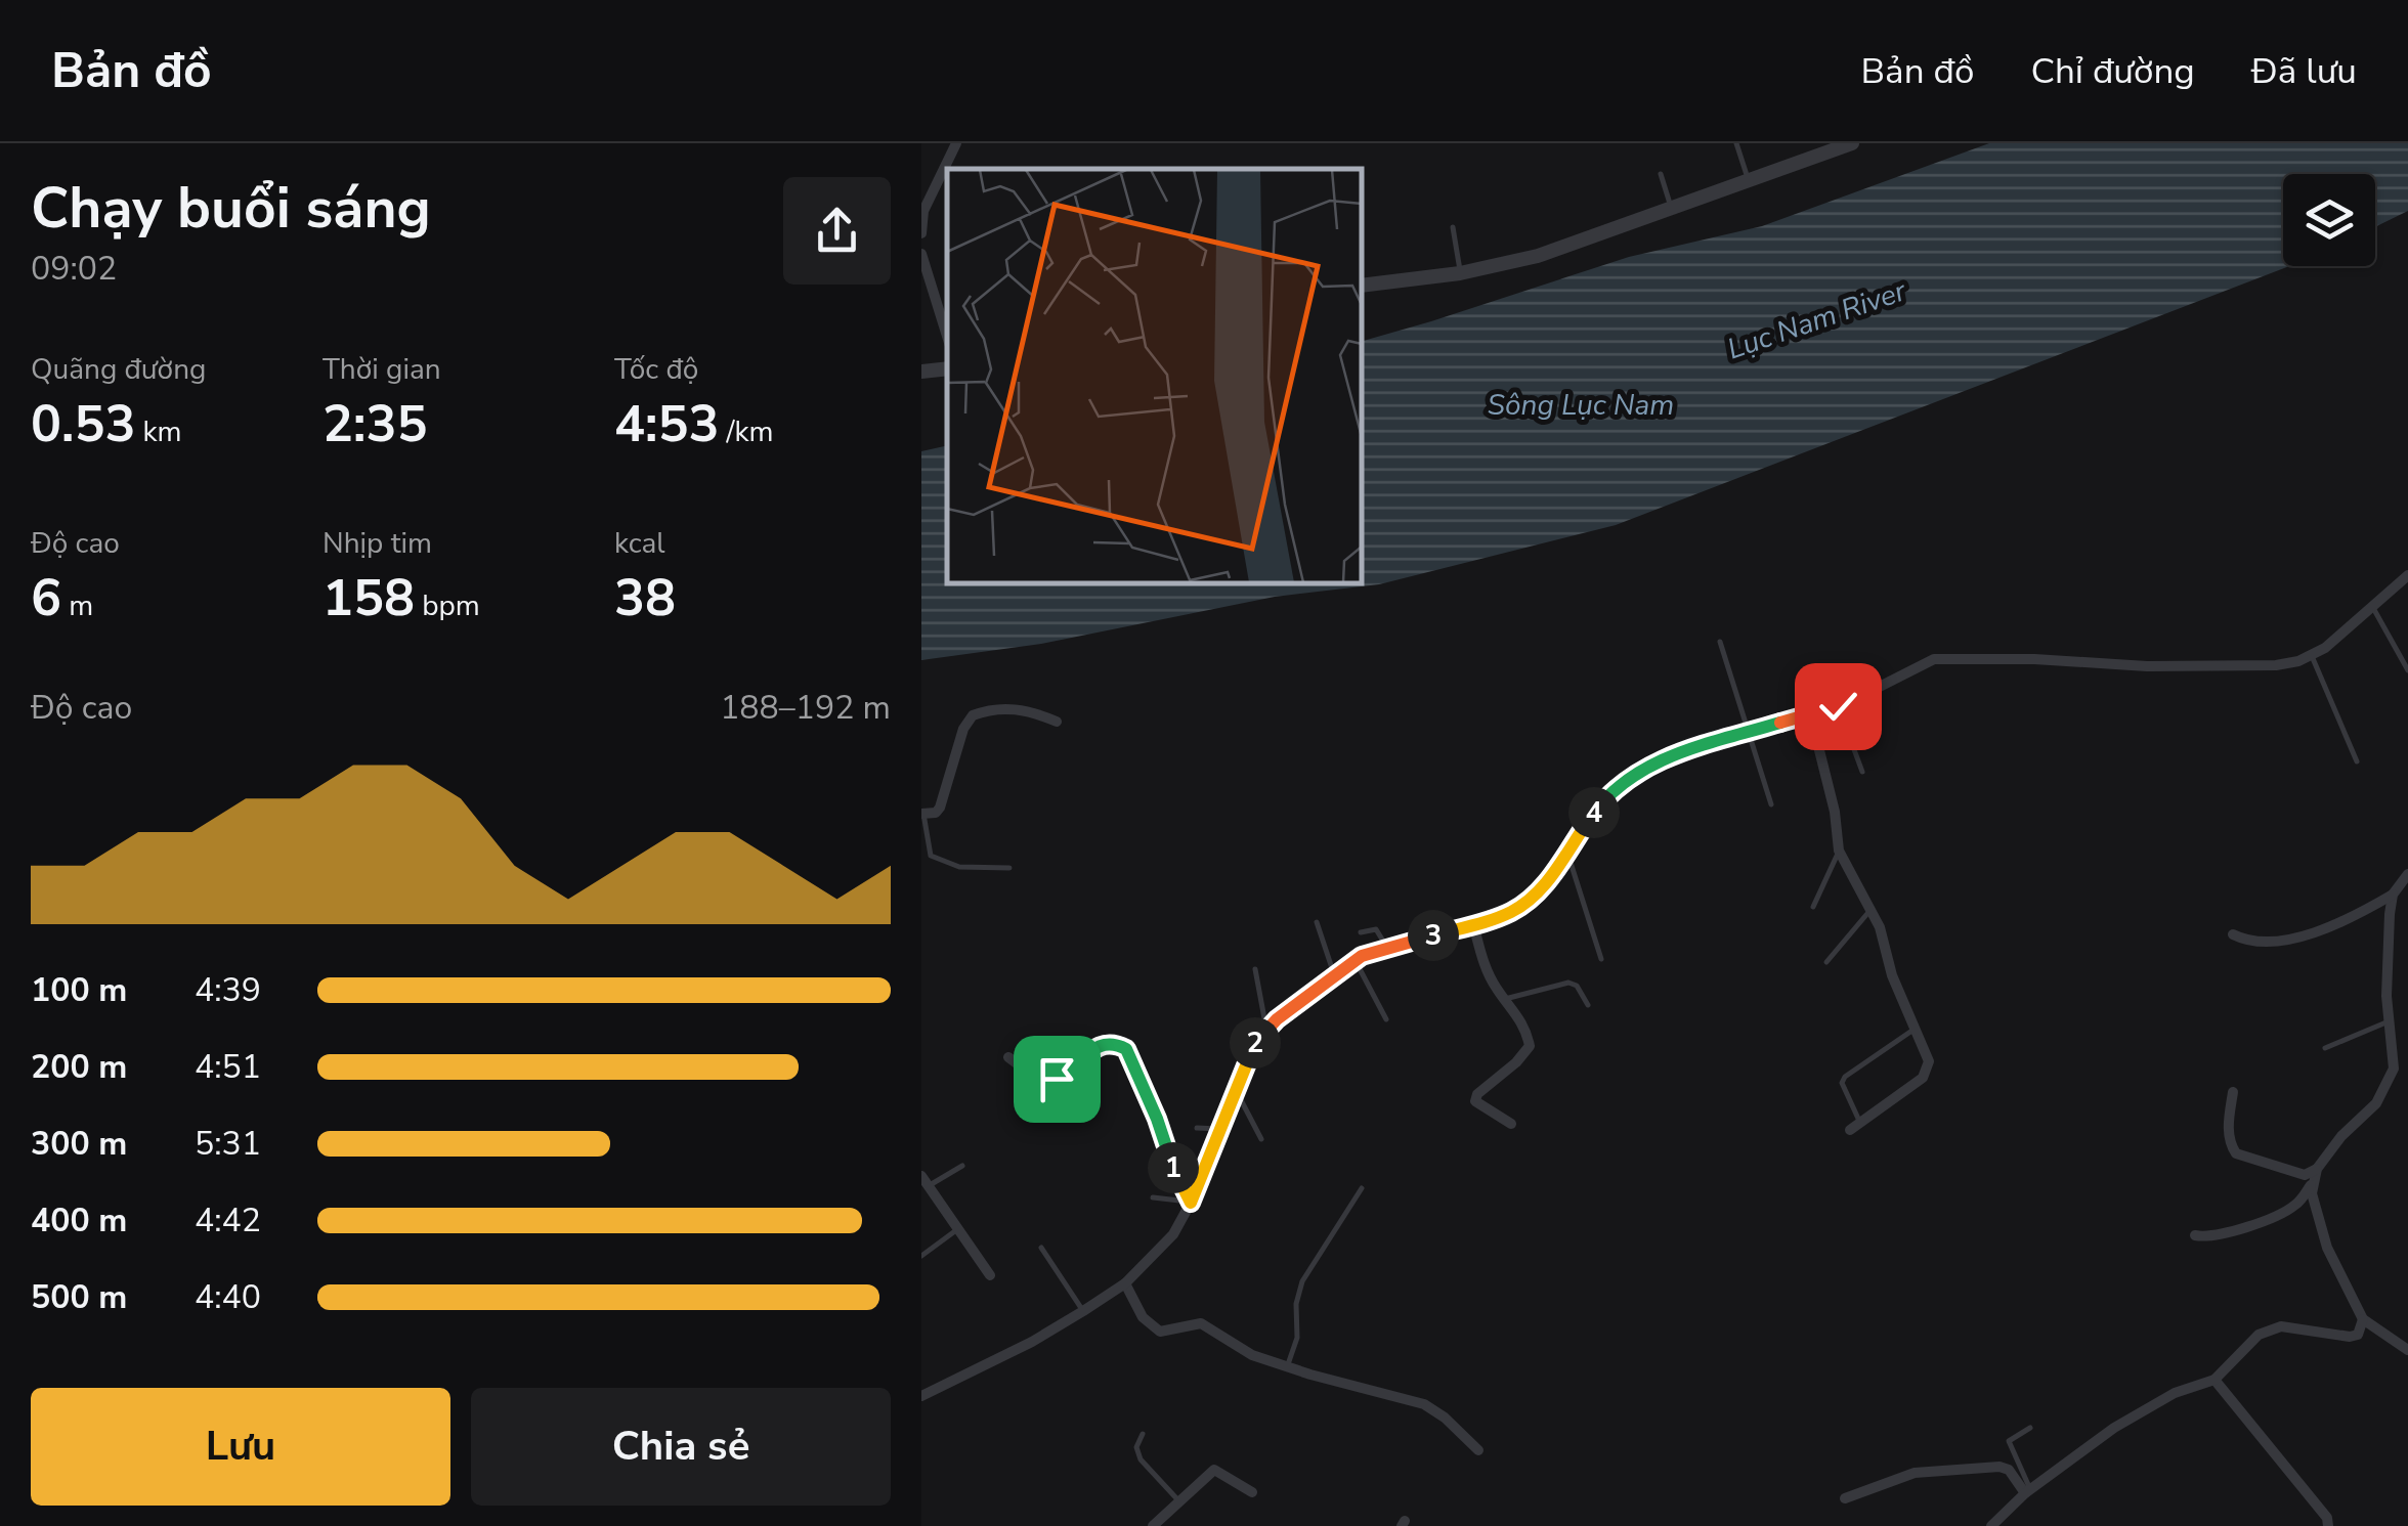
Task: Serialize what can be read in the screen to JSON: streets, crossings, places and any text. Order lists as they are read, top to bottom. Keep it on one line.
{"water":["Lục Nam River","Sông Lục Nam"],"page":{"header":"Bản đồ","nav":["Bản đồ","Chỉ đường","Đã lưu"],"heading":["Chạy buổi sáng","09:02"],"stats":[["Quãng đường","0.53 km"],["Thời gian","2:35"],["Tốc độ","4:53 /km"],["Độ cao","6 m"],["Nhịp tim","158 bpm"],["kcal","38"]],"chart":["Độ cao","188–192 m"],"pins":["4","3","2","1"],"list":[{"name":"100 m","note":"4:39"},{"name":"200 m","note":"4:51"},{"name":"300 m","note":"5:31"},{"name":"400 m","note":"4:42"},{"name":"500 m","note":"4:40"}],"buttons":["Lưu","Chia sẻ"]}}
